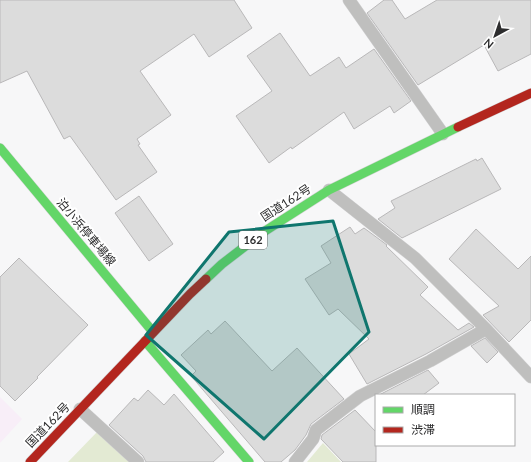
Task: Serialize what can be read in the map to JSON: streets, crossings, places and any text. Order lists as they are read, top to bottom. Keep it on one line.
{"streets":{"main road":["国道162号","泊小浜停車場線","162"]},"crossings":[["国道162号","泊小浜停車場線"]],"legend":["順調","渋滞"],"north":"bottom left"}
